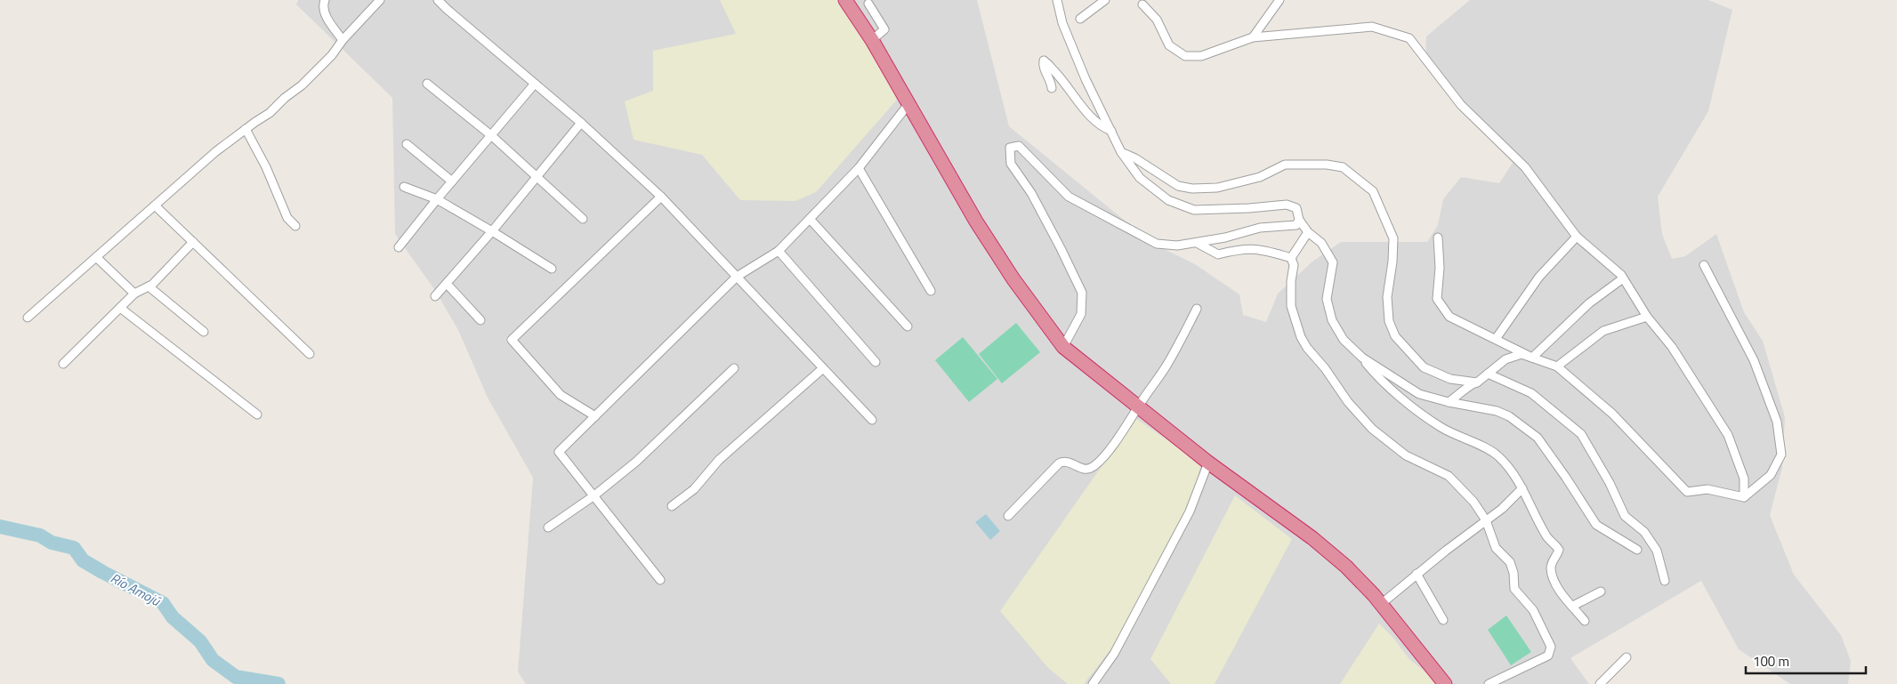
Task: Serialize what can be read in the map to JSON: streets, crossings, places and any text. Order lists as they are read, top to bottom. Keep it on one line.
{"water":["Río Amojú"],"scale_bar":"100 m"}
